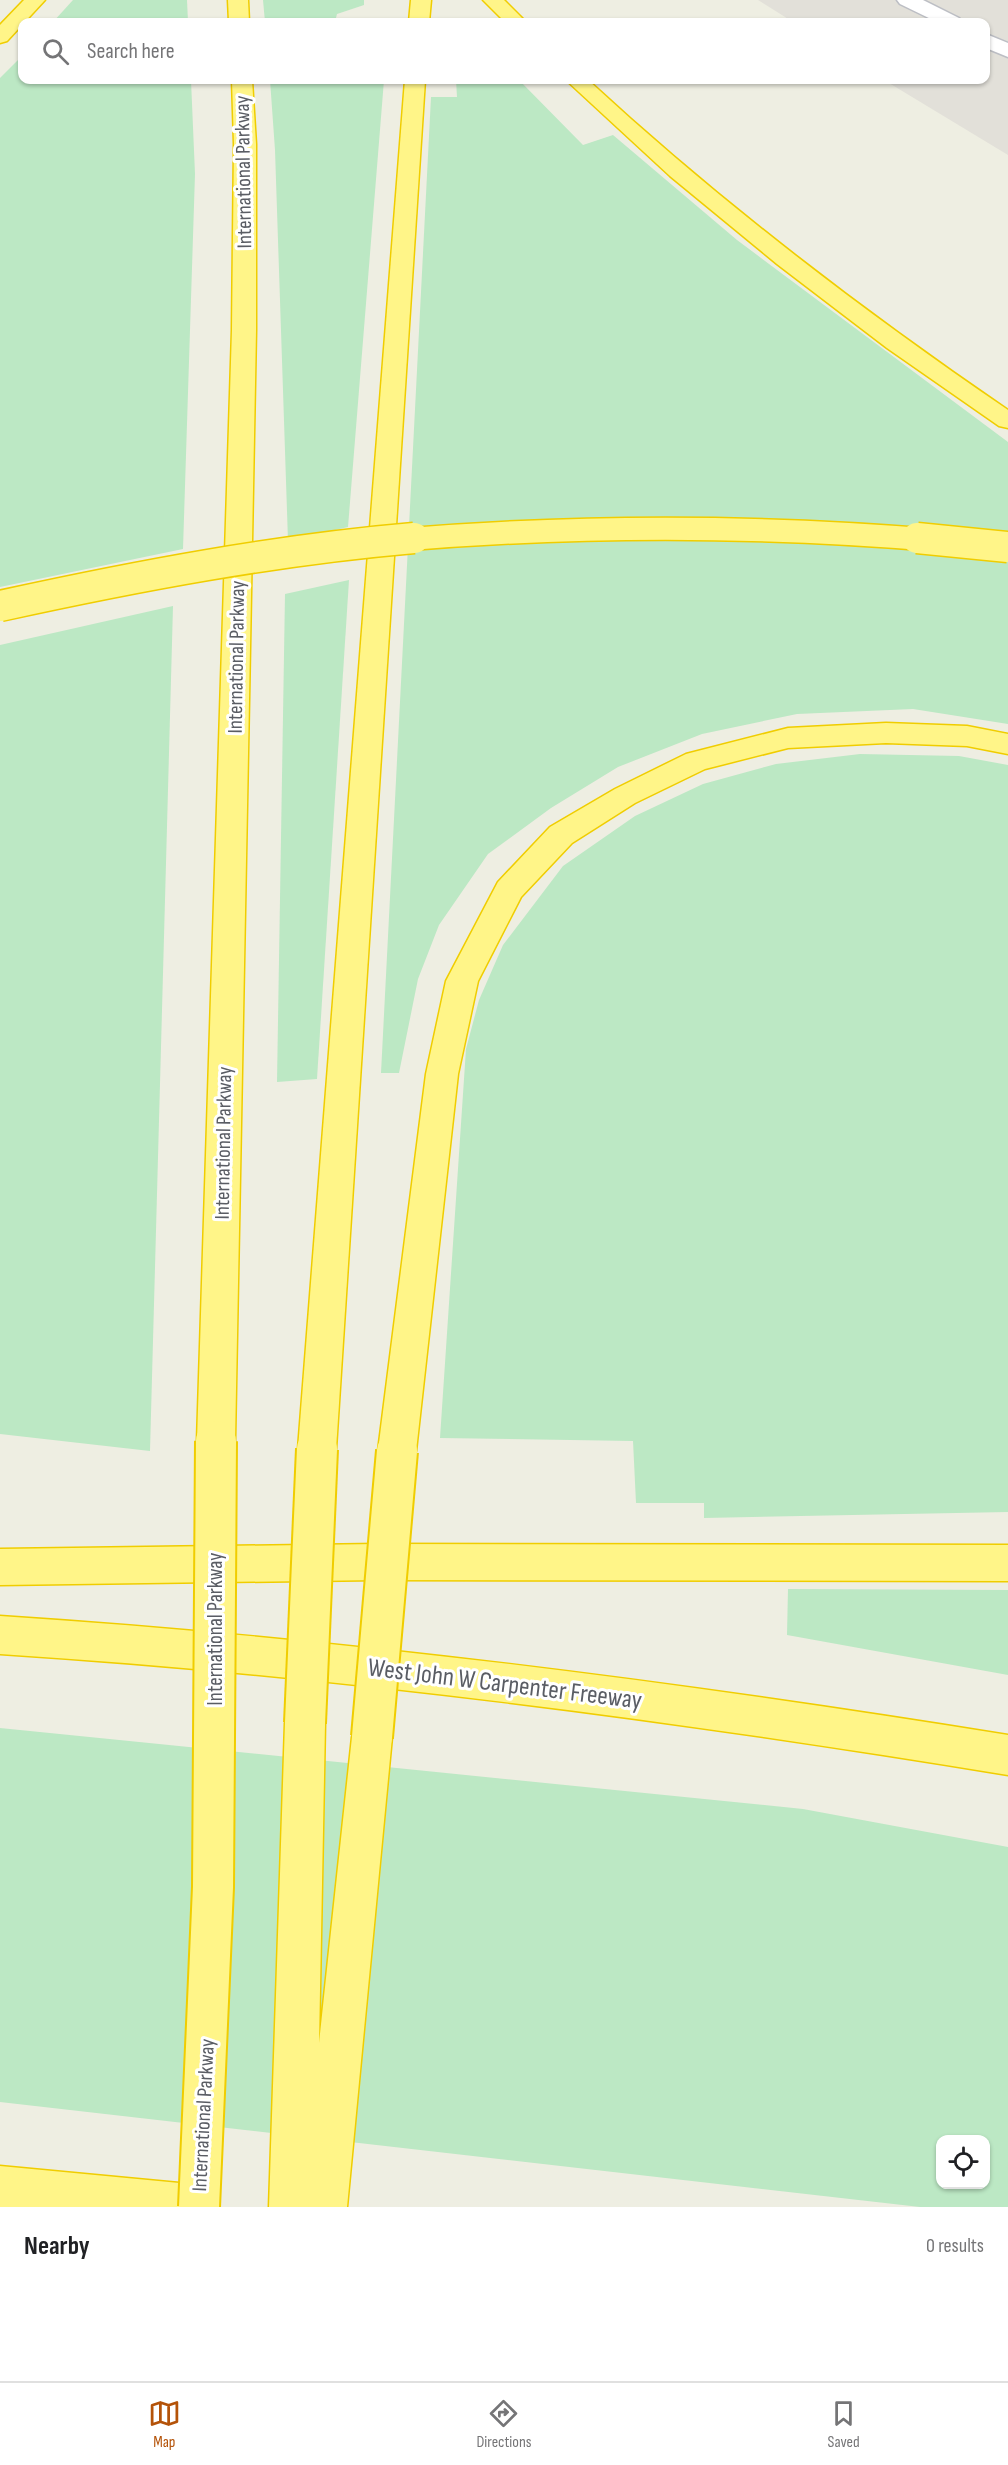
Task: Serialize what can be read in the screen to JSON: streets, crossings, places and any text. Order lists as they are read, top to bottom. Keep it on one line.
{"streets":{"highway":["International Parkway","West John W Carpenter Freeway"]},"page":{"search":"Search here","heading":["Nearby","0 results"],"nav":["Map","Directions","Saved"]}}
